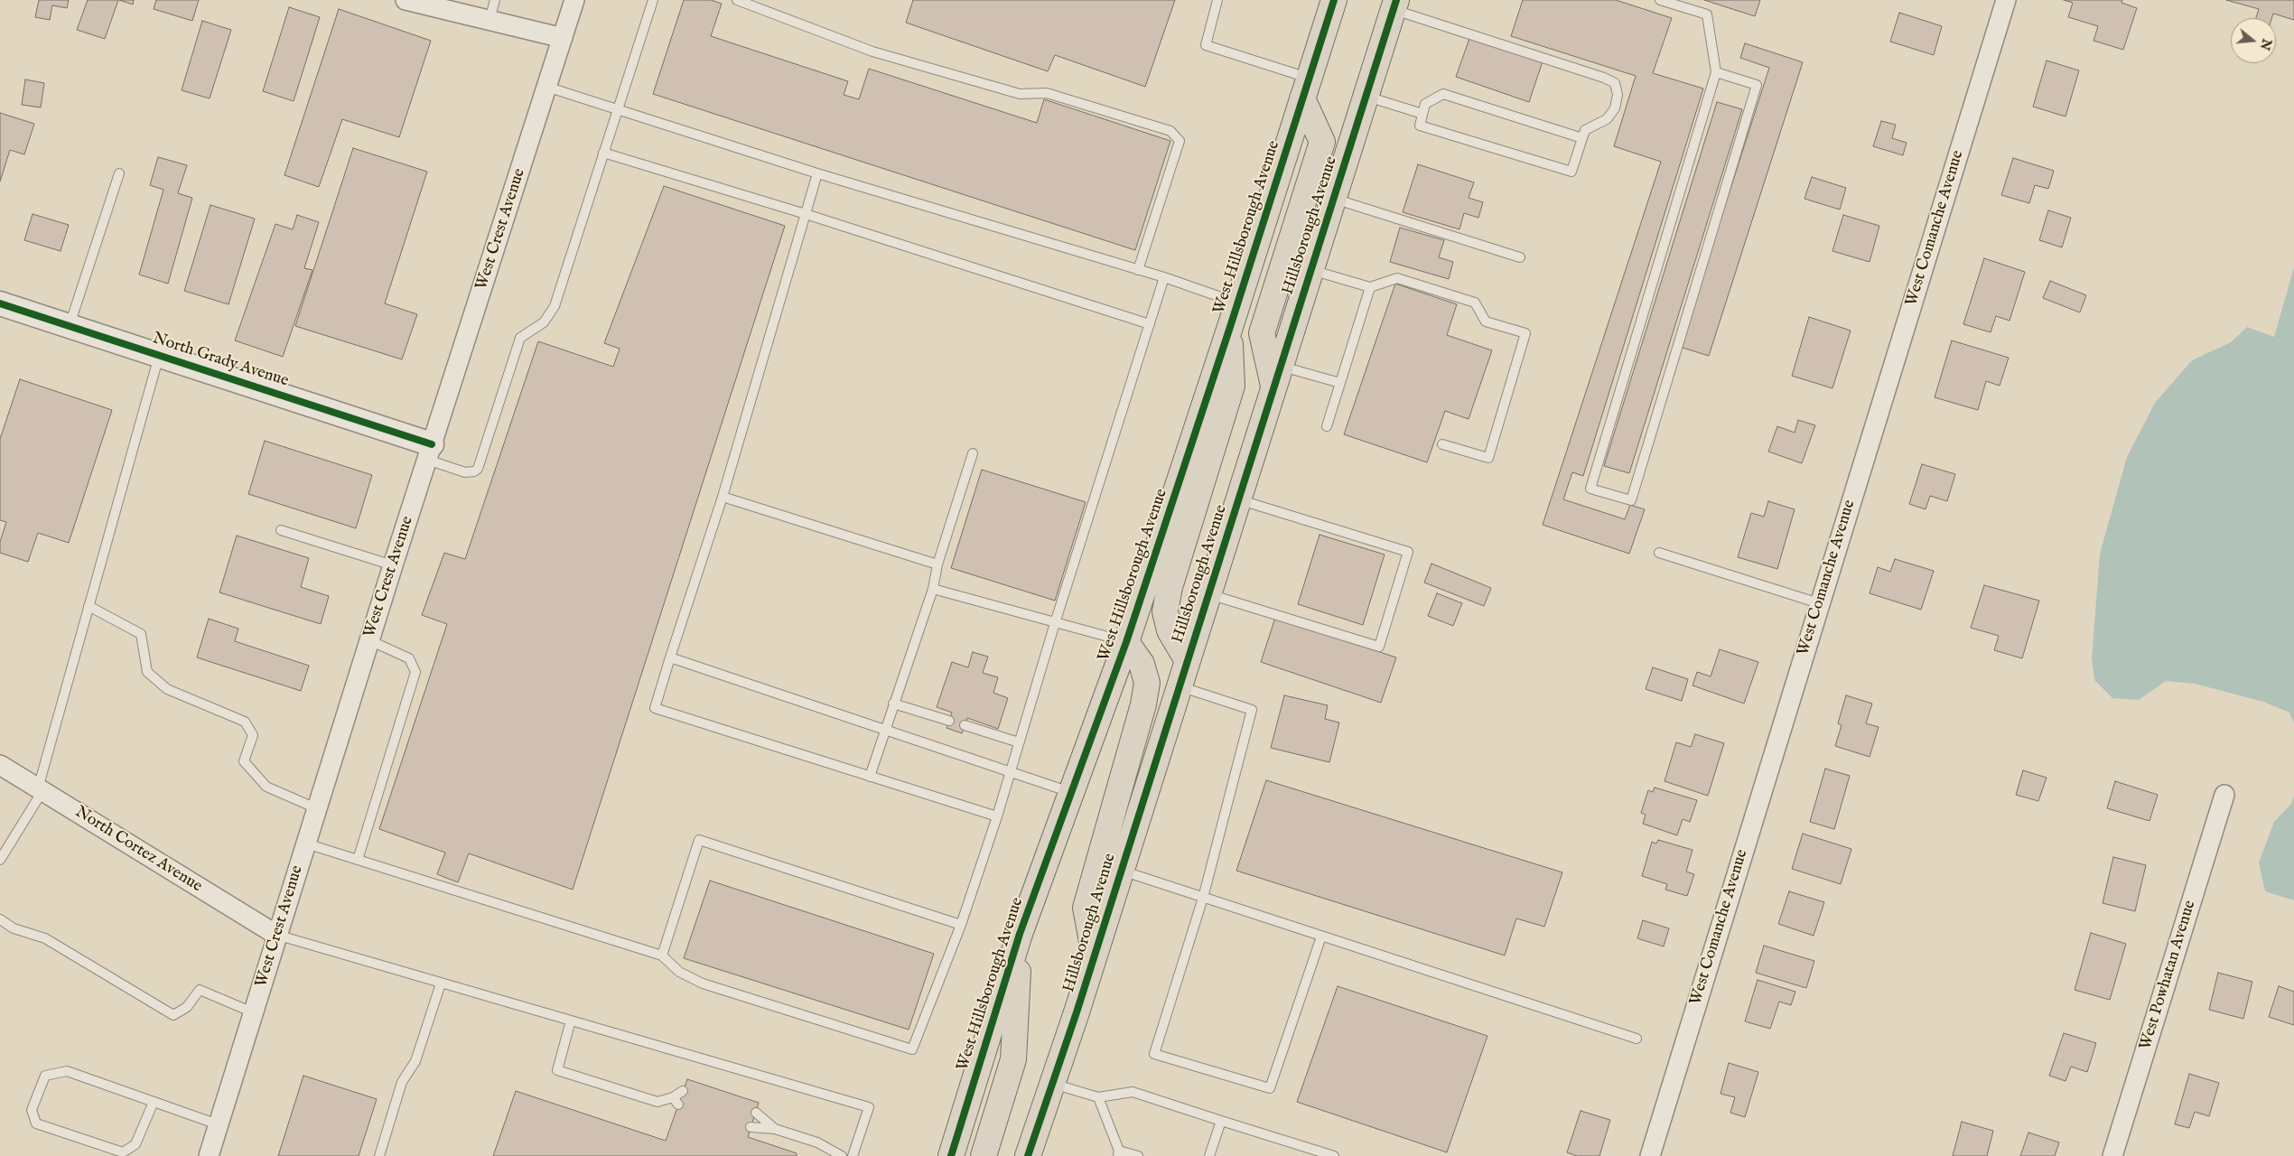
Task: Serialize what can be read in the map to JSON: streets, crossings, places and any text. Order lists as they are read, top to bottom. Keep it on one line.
{"streets":{"main road":["Hillsborough Avenue","West Hillsborough Avenue"],"street":["West Comanche Avenue","West Crest Avenue","North Grady Avenue","North Cortez Avenue","West Powhatan Avenue"]},"crossings":[["West Crest Avenue","North Grady Avenue"],["West Crest Avenue","North Cortez Avenue"]],"north":"right"}
